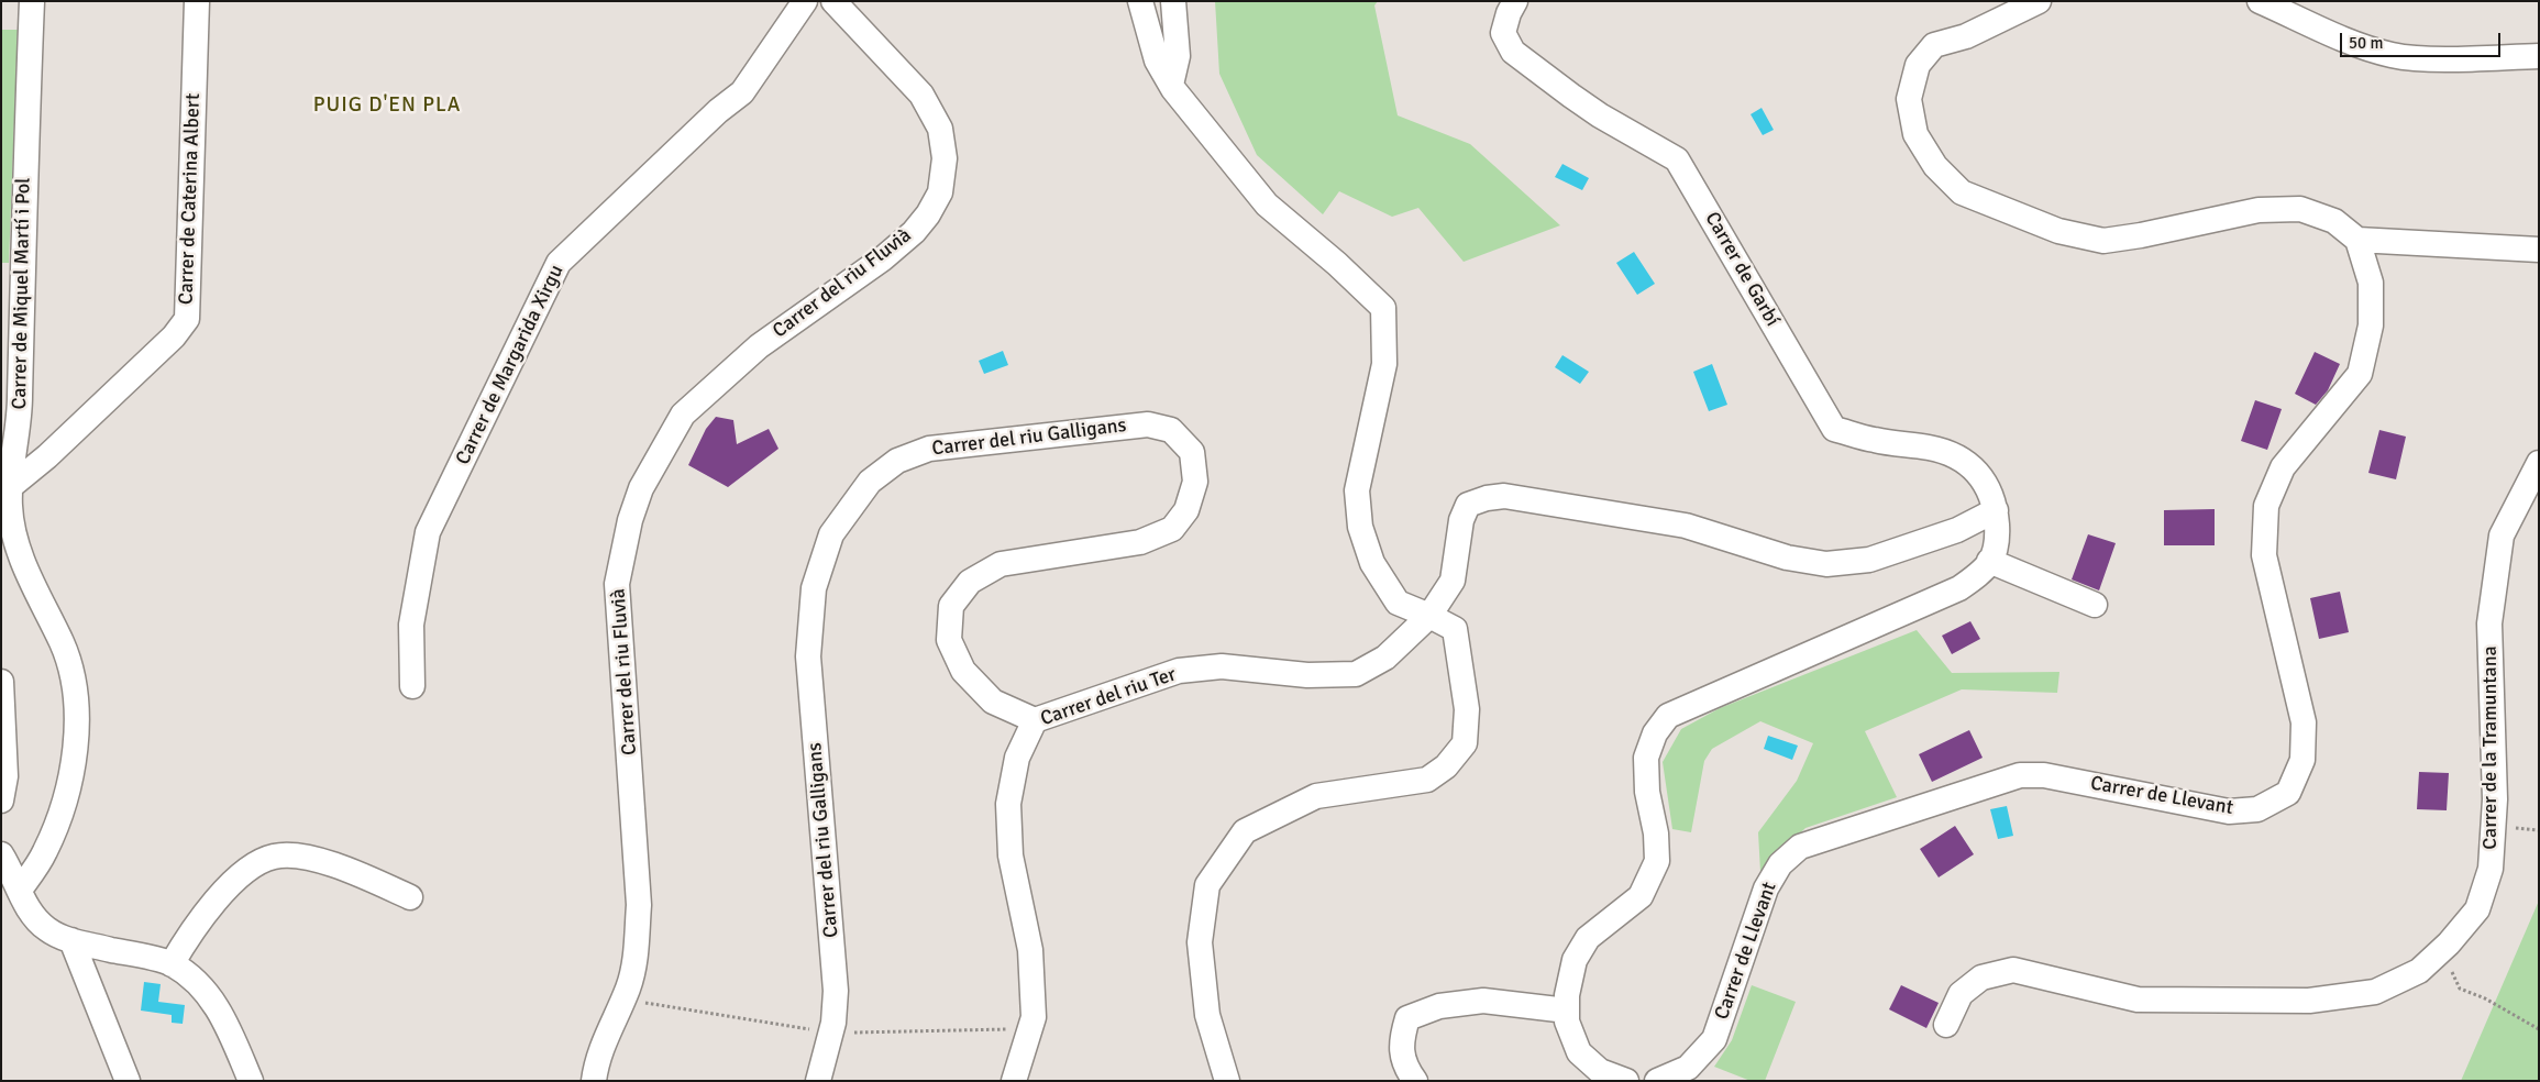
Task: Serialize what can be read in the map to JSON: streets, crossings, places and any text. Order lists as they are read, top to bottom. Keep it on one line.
{"streets":{"street":["Carrer de Caterina Albert","Carrer de Garbí","Carrer del riu Fluvià","Carrer de Miquel Martí i Pol","Carrer de Margarida Xirgu","Carrer del riu Galligans","Carrer del riu Ter","Carrer de la Tramuntana","Carrer de Llevant"]},"crossings":[["Carrer de Caterina Albert","Carrer de Miquel Martí i Pol"],["Carrer de Garbí","Carrer del riu Ter"],["Carrer del riu Galligans","Carrer del riu Ter"]],"districts":["PUIG D'EN PLA"],"scale_bar":"50 m"}
